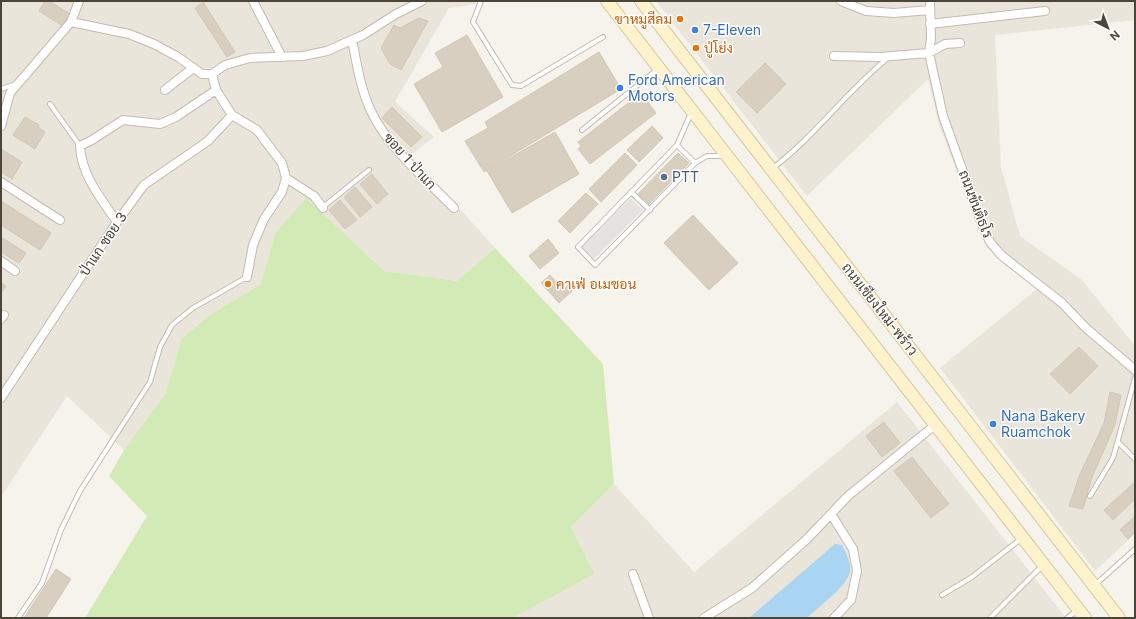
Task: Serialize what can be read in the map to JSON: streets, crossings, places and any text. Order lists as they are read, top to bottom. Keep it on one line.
{"streets":{"main road":["ถนนเชียงใหม่-พร้าว"],"street":["ซอย 1 ป่าแก","ถนนขันติธโร","ป่าแก ซอย 3"]},"places":["ขาหมูสีลม","7-Eleven","ปู่โย่ง","Ford American Motors","PTT","คาเฟ่ อเมซอน","Nana Bakery Ruamchok"],"north":"bottom right"}
